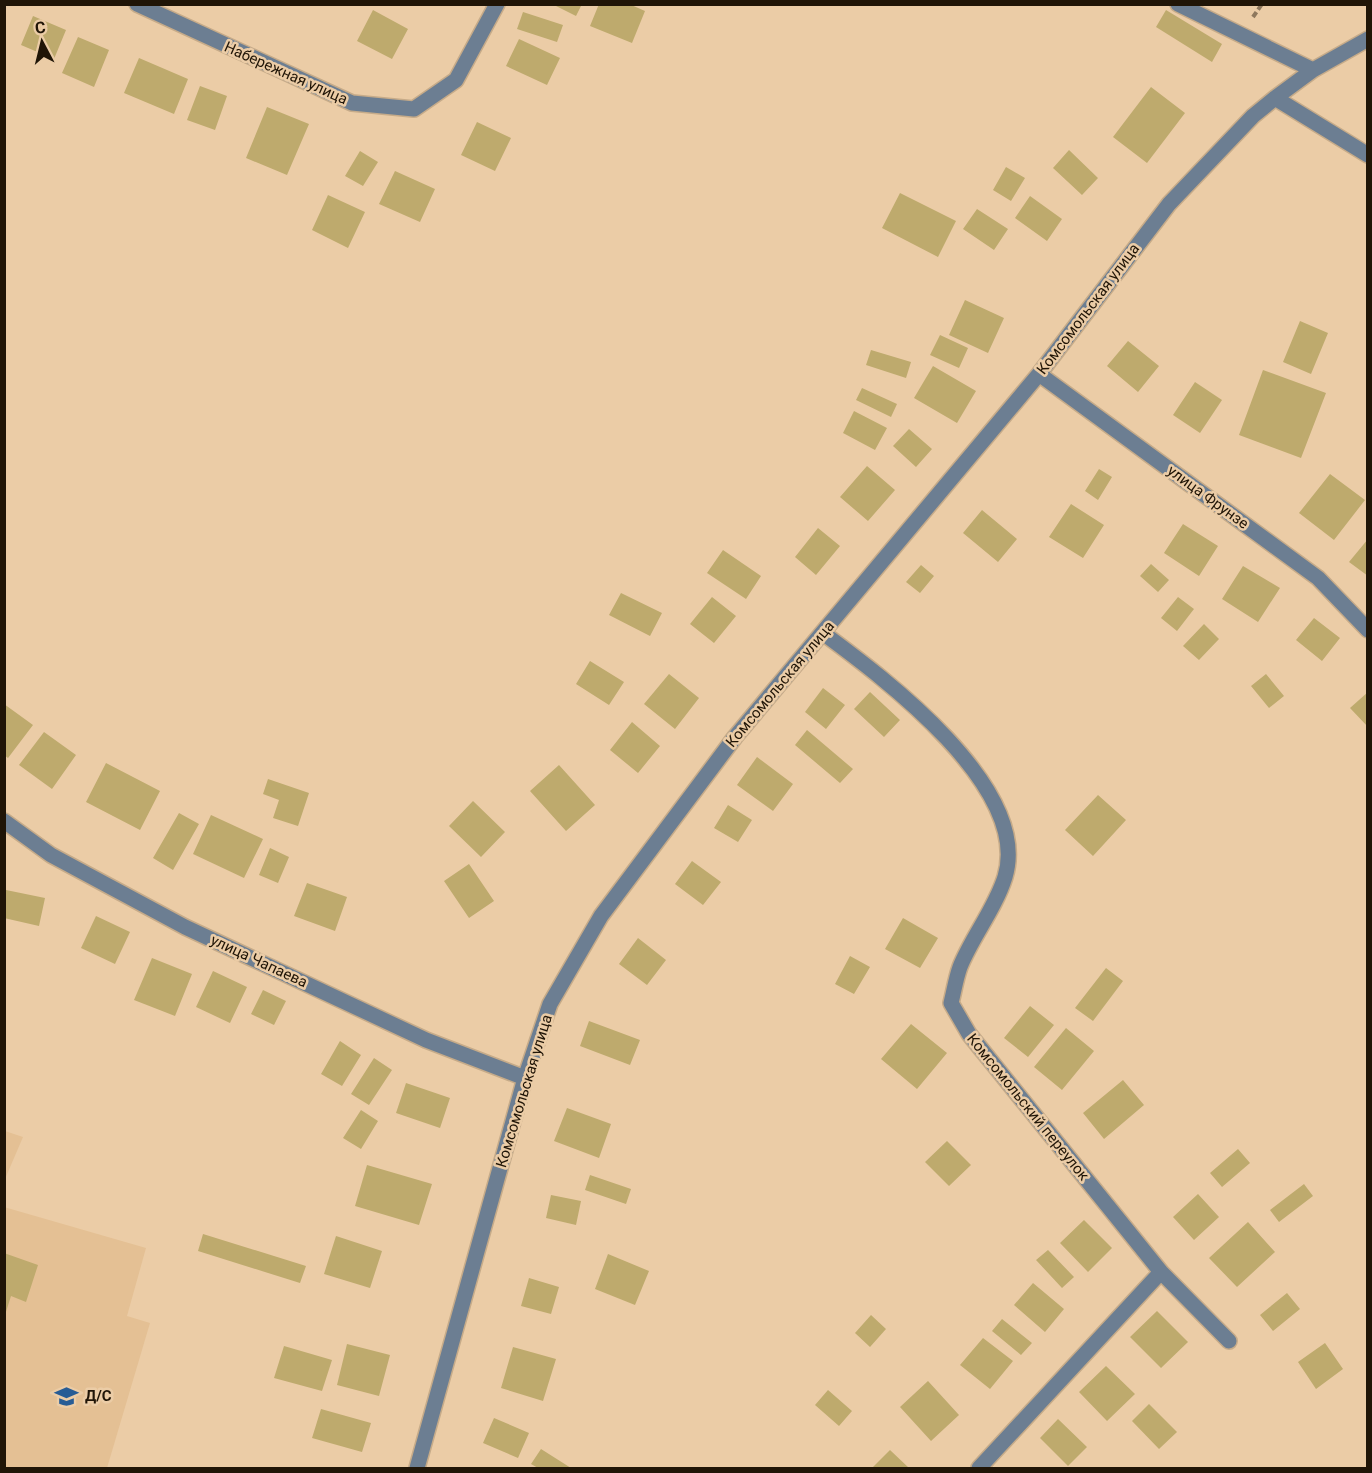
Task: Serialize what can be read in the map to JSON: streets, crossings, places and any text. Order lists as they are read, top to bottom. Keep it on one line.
{"streets":{"street":["Набережная улица","Комсомольская улица","улица Фрунзе","улица Чапаева","Комсомольский переулок"]},"crossings":[["Комсомольская улица","улица Фрунзе"],["Комсомольская улица","улица Чапаева"],["Комсомольская улица","Комсомольский переулок"]],"places":{"school or university":["Д/С"]},"north":"top"}
